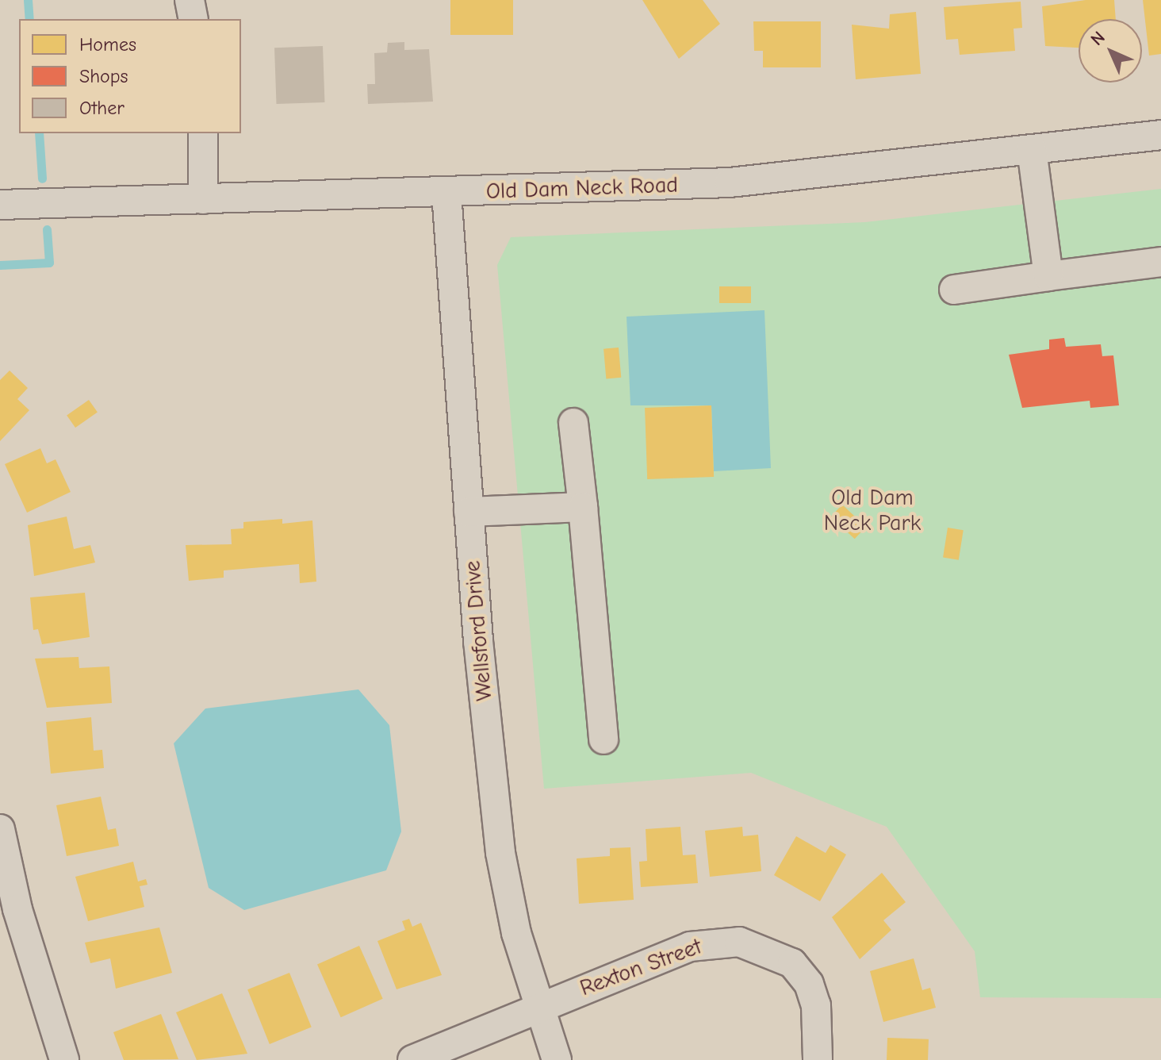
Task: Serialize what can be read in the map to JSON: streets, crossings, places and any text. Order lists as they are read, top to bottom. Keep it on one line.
{"streets":{"street":["Old Dam Neck Road","Wellsford Drive","Rexton Street"]},"crossings":[["Old Dam Neck Road","Wellsford Drive"],["Wellsford Drive","Rexton Street"]],"parks":["Old Dam Neck Park"],"legend":["Homes","Shops","Other"],"north":"top left"}
